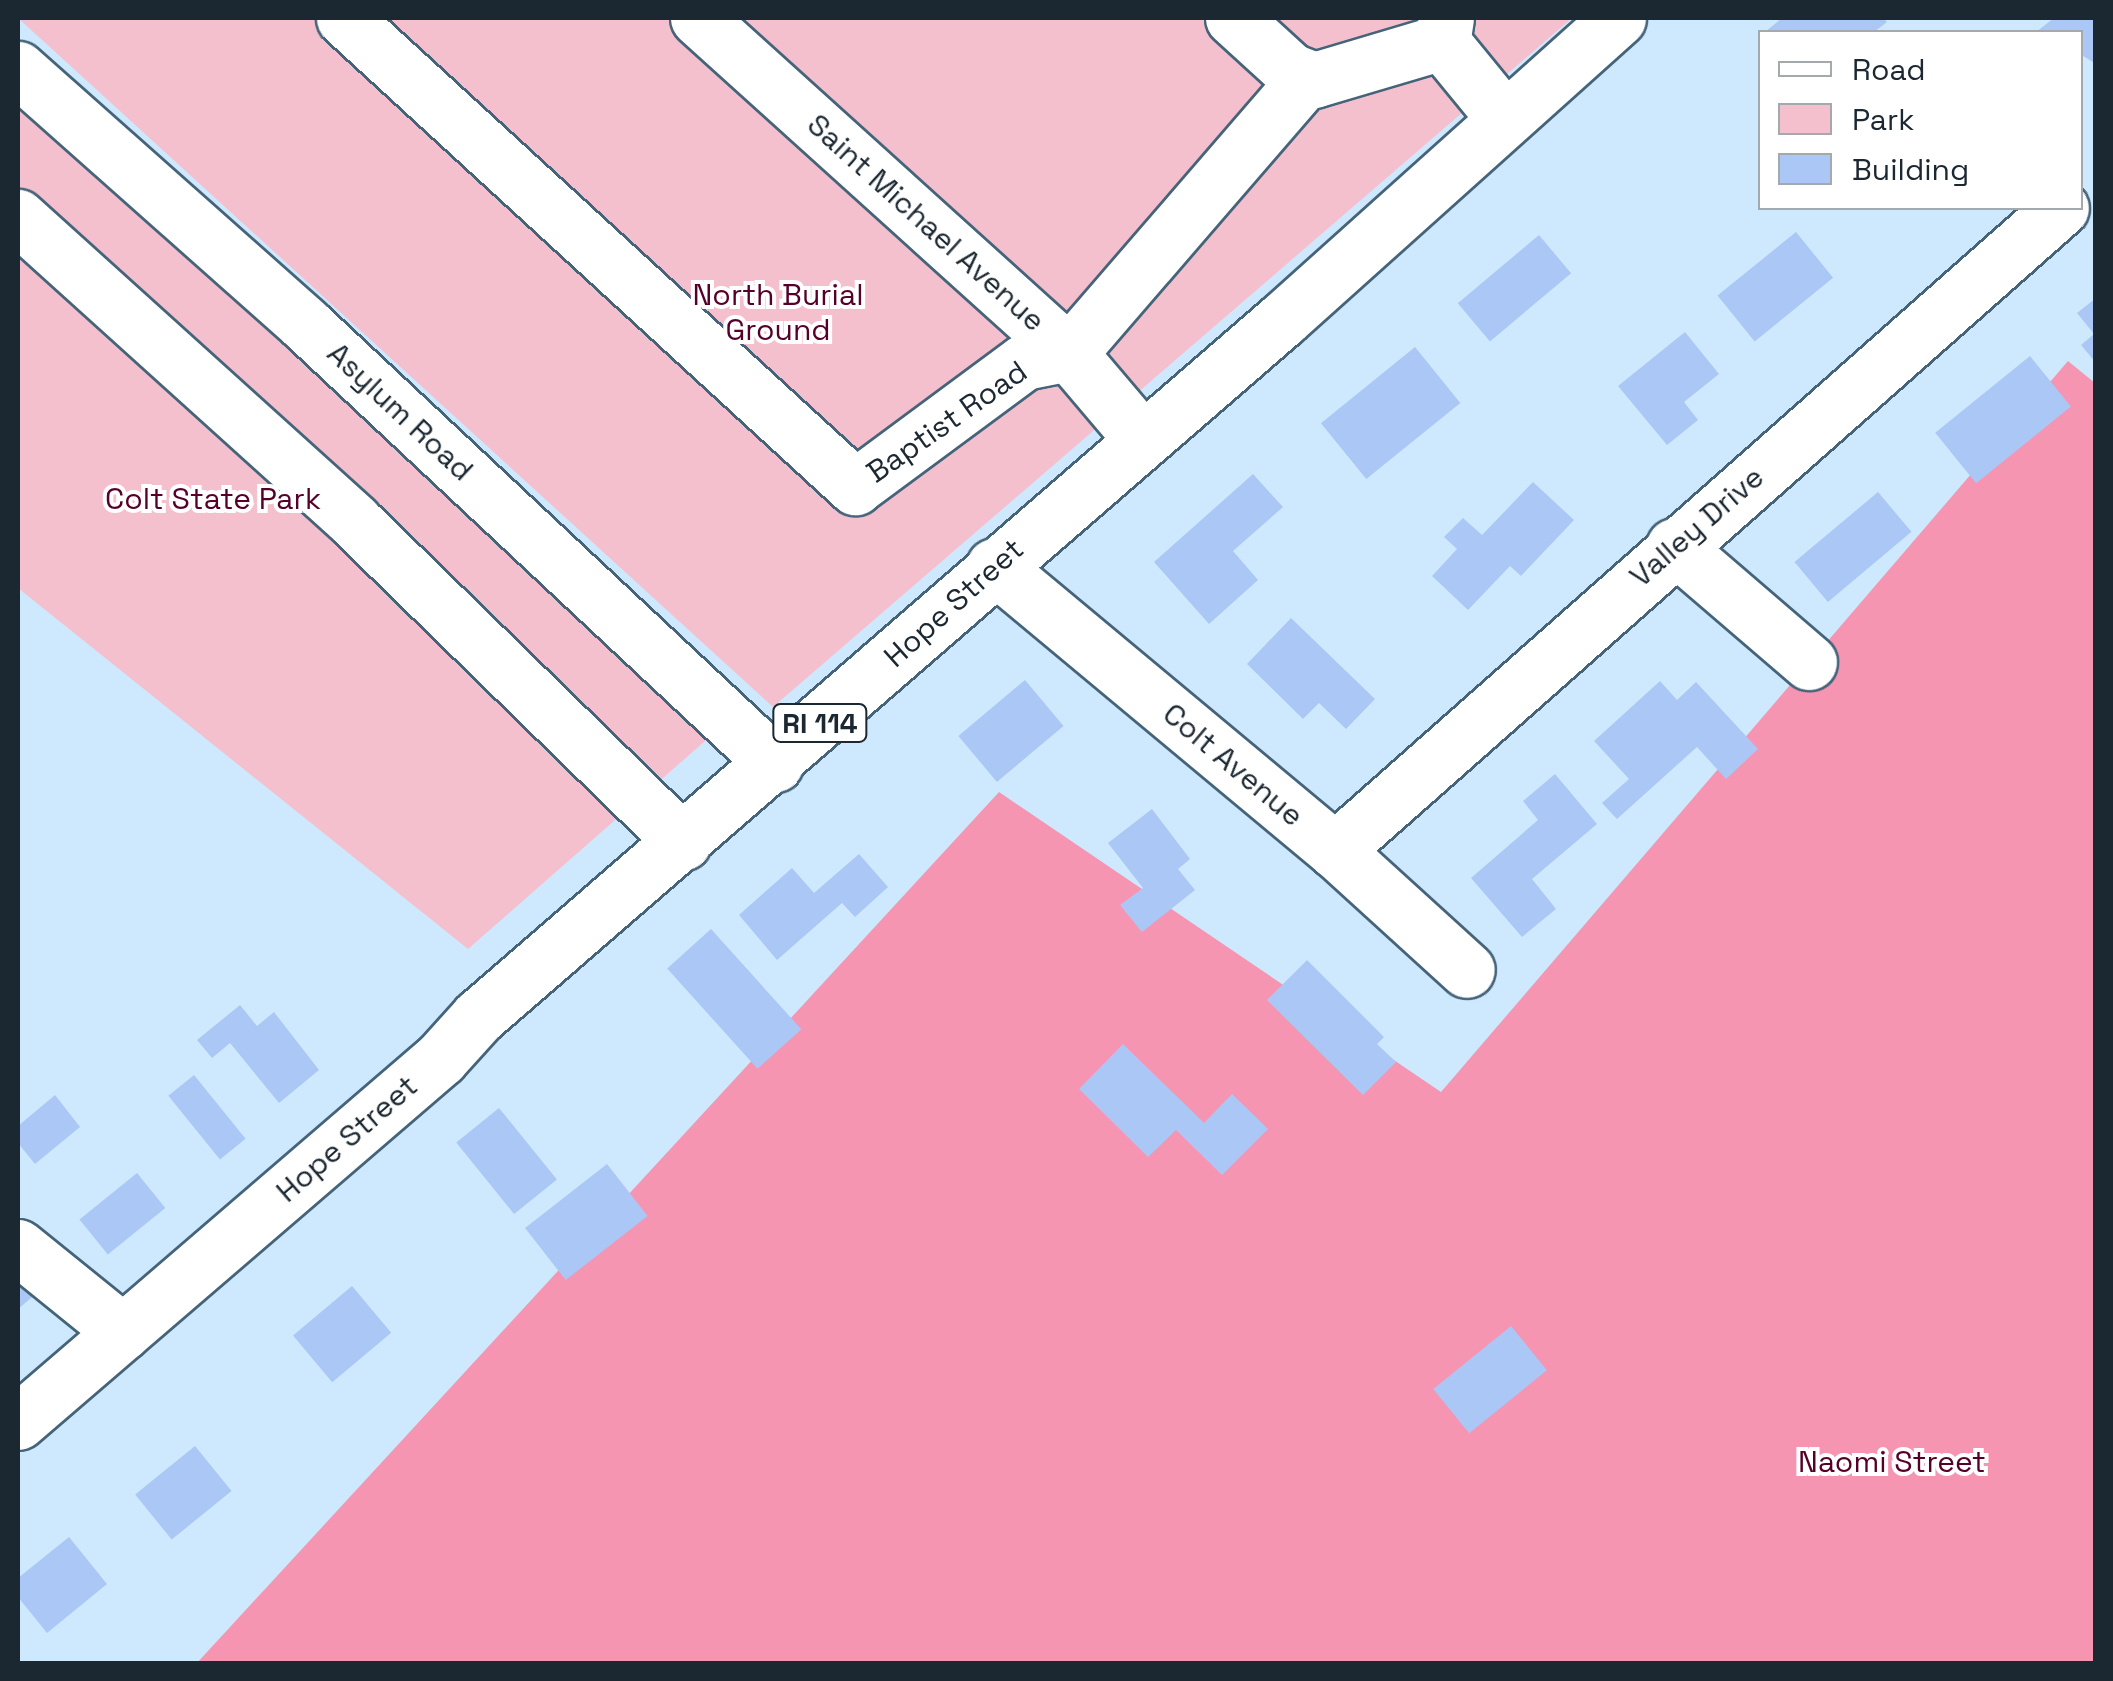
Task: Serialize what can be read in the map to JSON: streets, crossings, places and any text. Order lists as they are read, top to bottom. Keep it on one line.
{"streets":{"street":["Saint Michael Avenue","Asylum Road","Baptist Road","Valley Drive","Hope Street","RI 114","Colt Avenue"]},"crossings":[["Saint Michael Avenue","Baptist Road"],["Saint Michael Avenue","Hope Street"],["Asylum Road","Hope Street"],["Valley Drive","Colt Avenue"],["Hope Street","Colt Avenue"]],"parks":["North Burial Ground","Colt State Park","Naomi Street"],"legend":["Road","Park","Building"]}
